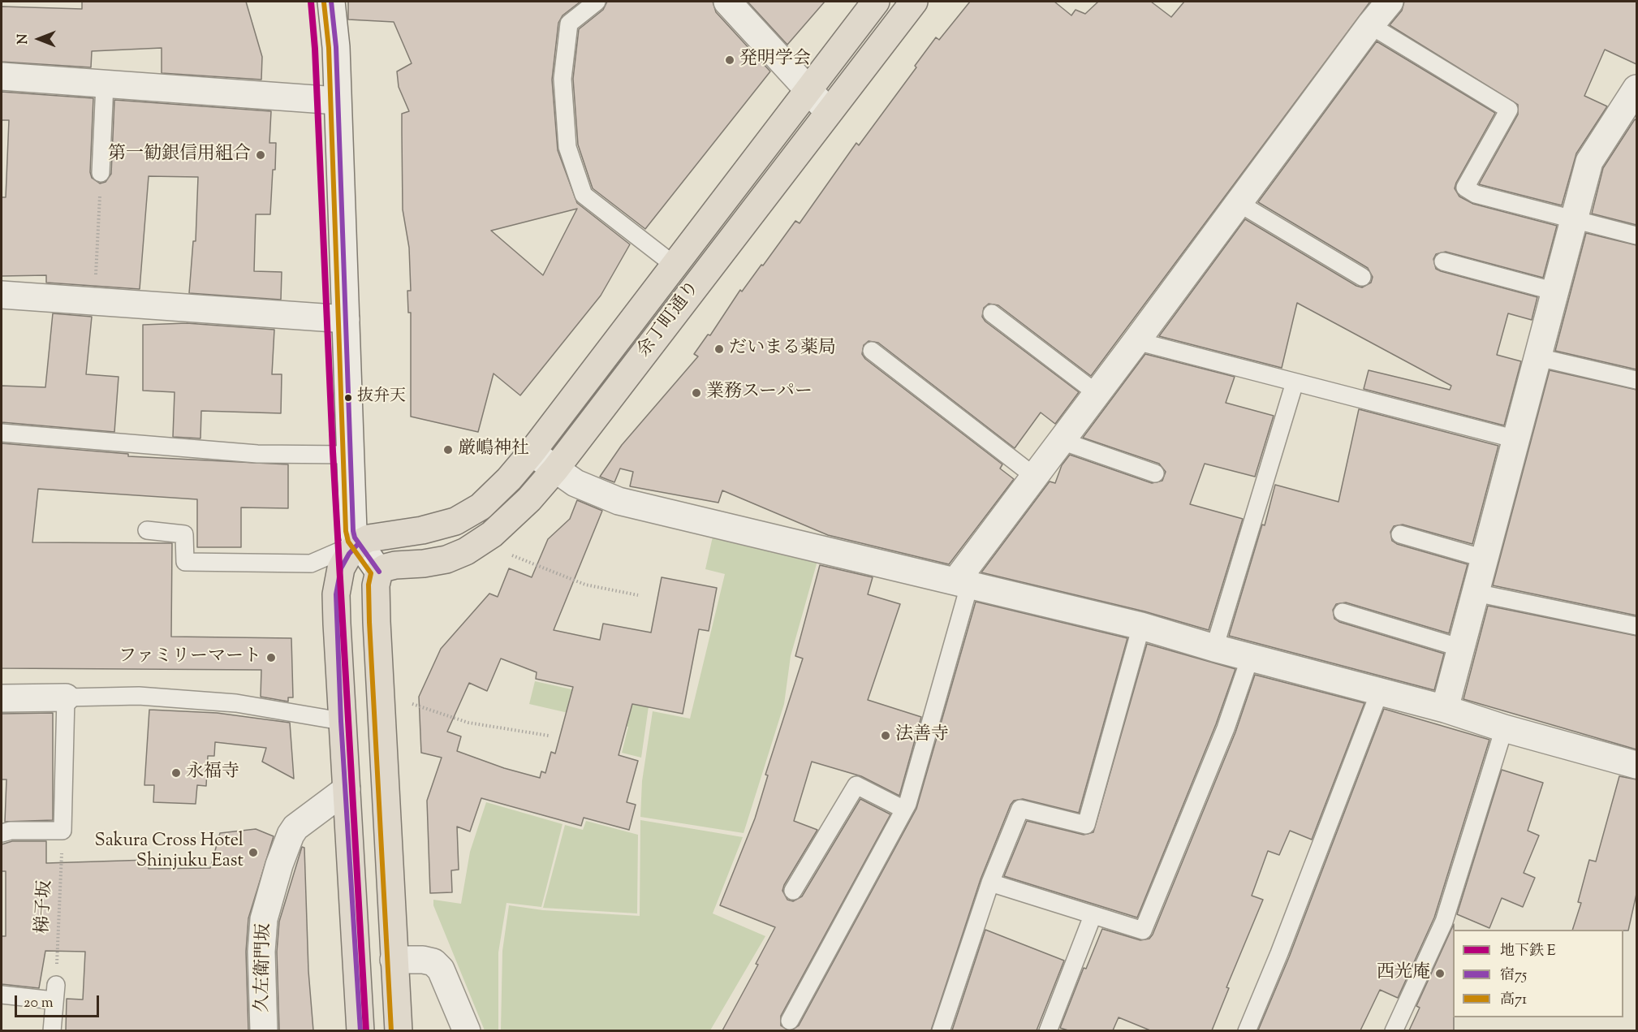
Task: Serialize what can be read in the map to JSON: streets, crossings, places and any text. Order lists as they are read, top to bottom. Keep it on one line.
{"streets":{"main road":["余丁町通り"],"street":["久左衛門坂"],"path":["梯子坂"]},"places":["発明学会","第一勧銀信用組合","だいまる薬局","業務スーパー","抜弁天","厳嶋神社","ファミリーマート","法善寺","永福寺","Sakura Cross Hotel Shinjuku East","西光庵"],"lines":["metro line E","transit line 宿75","transit line 高71"],"legend":["地下鉄 E","宿75","高71"],"scale_bar":"20 m","north":"left"}
